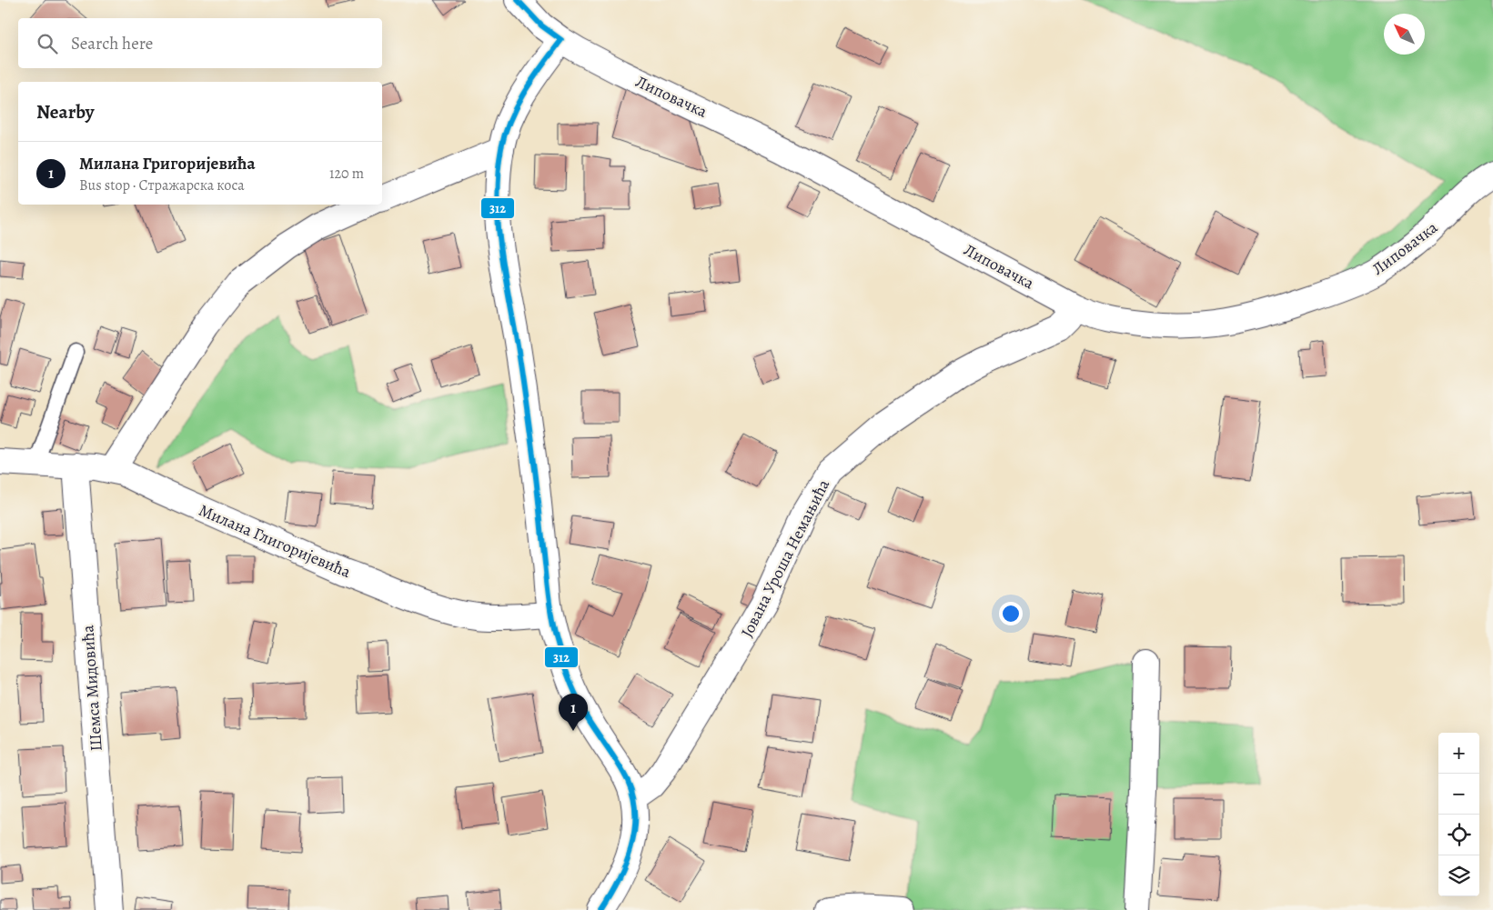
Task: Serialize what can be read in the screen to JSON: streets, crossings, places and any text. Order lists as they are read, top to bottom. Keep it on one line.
{"streets":{"street":["Липовачка","Милана Глигоријевића","Јована Уроша Немањића","Шемса Мидовића"]},"crossings":[["Липовачка","Јована Уроша Немањића"],["Милана Глигоријевића","Шемса Мидовића"]],"lines":["transit line 312"],"north":"top left","page":{"search":"Search here","heading":"Nearby","list":[{"mark":"1","name":"Милана Григоријевића","note":"Bus stop · Стражарска коса","value":"120 m"}],"pins":"1","map_buttons":["+","−"]}}
